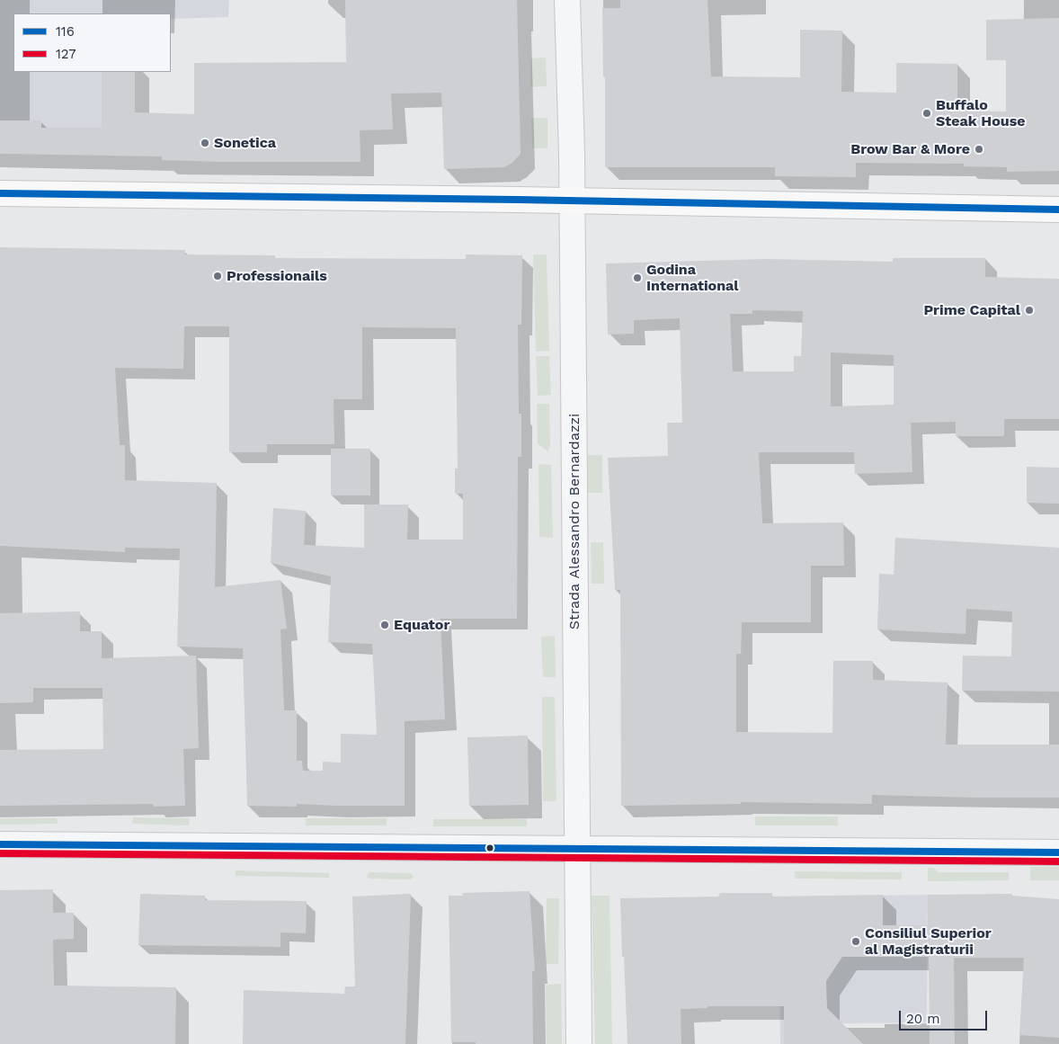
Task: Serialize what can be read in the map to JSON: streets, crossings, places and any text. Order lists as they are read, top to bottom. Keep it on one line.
{"streets":{"street":["Strada Alessandro Bernardazzi"]},"places":["Buffalo Steak House","Sonetica","Brow Bar & More","Professionails","Godina International","Prime Capital","Equator","Consiliul Superior al Magistraturii"],"lines":["transit line 116","transit line 127"],"legend":["116","127"],"scale_bar":"20 m"}
